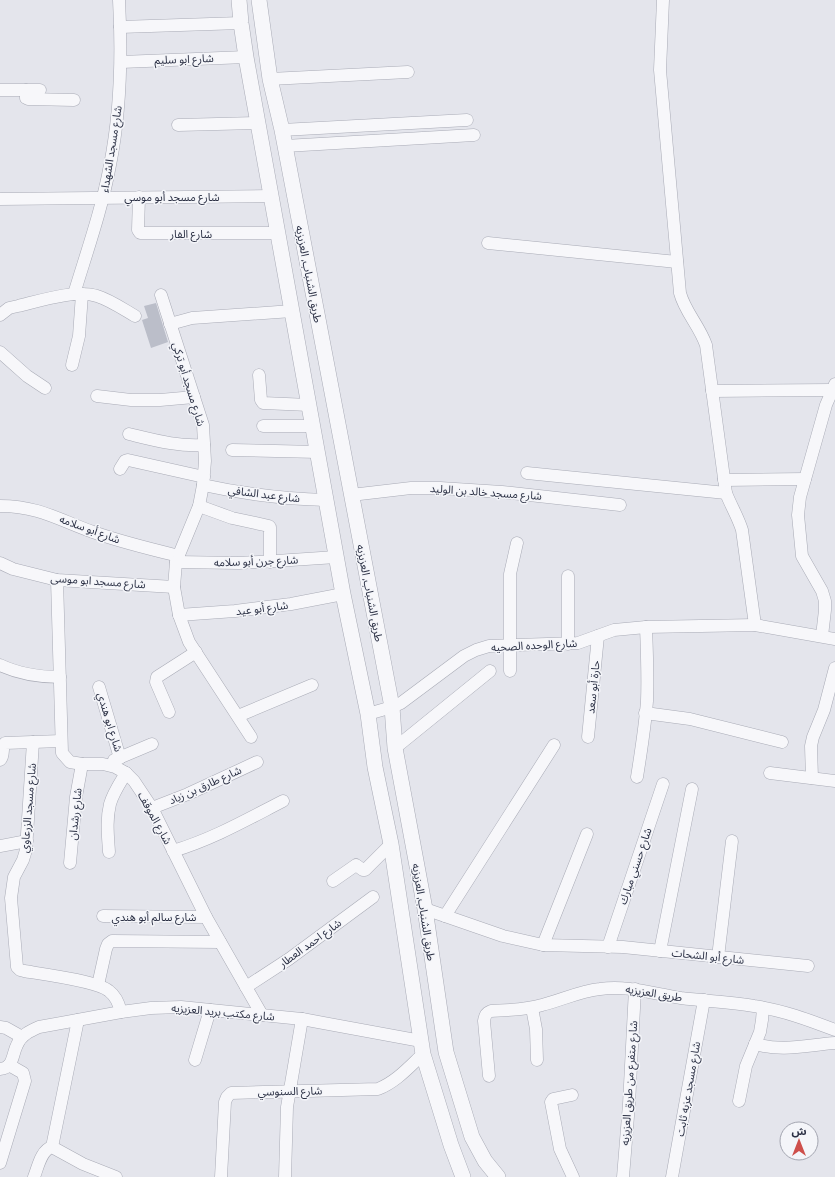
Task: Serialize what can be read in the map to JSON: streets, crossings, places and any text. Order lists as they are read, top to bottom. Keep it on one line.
{"streets":{"street":["شارع ابو سليم","شارع مسجد الشهداء","شارع مسجد أبو موسي","شارع الفار","طريق الشنباب, العزيزيه","شارع مسجد أبو تركي","شارع مسجد خالد بن الوليد","شارع عبد الشافي","شارع أبو سلامه","شارع جرن أبو سلامه","شارع مسجد ابو موسى","شارع أبو عيد","شارع الوحده الصحيه","حارة أبو سعد","شارع ابو هندي","شارع طارق بن زياد","شارع مسجد الزرعاوي","شارع رشدان","شارع الموقف","شارع حسني مبارك","شارع سالم أبو هندي","شارع احمد العطار","شارع أبو الشحات","طريق العزيزيه","شارع مكتب بريد العزيزيه","شارع متفرع من طريق العزيزيه","شارع مسجد عزبه ثابت","شارع السنوسي"]},"crossings":[["شارع ابو سليم","شارع مسجد الشهداء"],["شارع ابو سليم","طريق الشنباب, العزيزيه"],["شارع مسجد الشهداء","شارع مسجد أبو موسي"],["شارع مسجد أبو موسي","شارع الفار"],["شارع مسجد أبو موسي","طريق الشنباب, العزيزيه"],["شارع الفار","طريق الشنباب, العزيزيه"],["طريق الشنباب, العزيزيه","شارع مسجد خالد بن الوليد"],["طريق الشنباب, العزيزيه","شارع عبد الشافي"],["طريق الشنباب, العزيزيه","شارع جرن أبو سلامه"],["طريق الشنباب, العزيزيه","شارع أبو عيد"],["طريق الشنباب, العزيزيه","شارع الوحده الصحيه"],["طريق الشنباب, العزيزيه","شارع أبو الشحات"],["طريق الشنباب, العزيزيه","شارع مكتب بريد العزيزيه"],["طريق الشنباب, العزيزيه","شارع السنوسي"],["شارع مسجد أبو تركي","شارع عبد الشافي"],["شارع مسجد أبو تركي","شارع أبو سلامه"],["شارع مسجد أبو تركي","شارع جرن أبو سلامه"],["شارع مسجد أبو تركي","شارع مسجد ابو موسى"],["شارع مسجد أبو تركي","شارع أبو عيد"],["شارع أبو سلامه","شارع جرن أبو سلامه"],["شارع مسجد ابو موسى","شارع الموقف"],["شارع الوحده الصحيه","حارة أبو سعد"],["شارع طارق بن زياد","شارع الموقف"],["شارع مسجد الزرعاوي","شارع مكتب بريد العزيزيه"],["شارع رشدان","شارع الموقف"],["شارع الموقف","شارع سالم أبو هندي"],["شارع الموقف","شارع احمد العطار"],["شارع الموقف","شارع مكتب بريد العزيزيه"],["شارع حسني مبارك","شارع أبو الشحات"],["طريق العزيزيه","شارع متفرع من طريق العزيزيه"],["طريق العزيزيه","شارع مسجد عزبه ثابت"],["شارع مكتب بريد العزيزيه","شارع السنوسي"]],"north":"top"}
